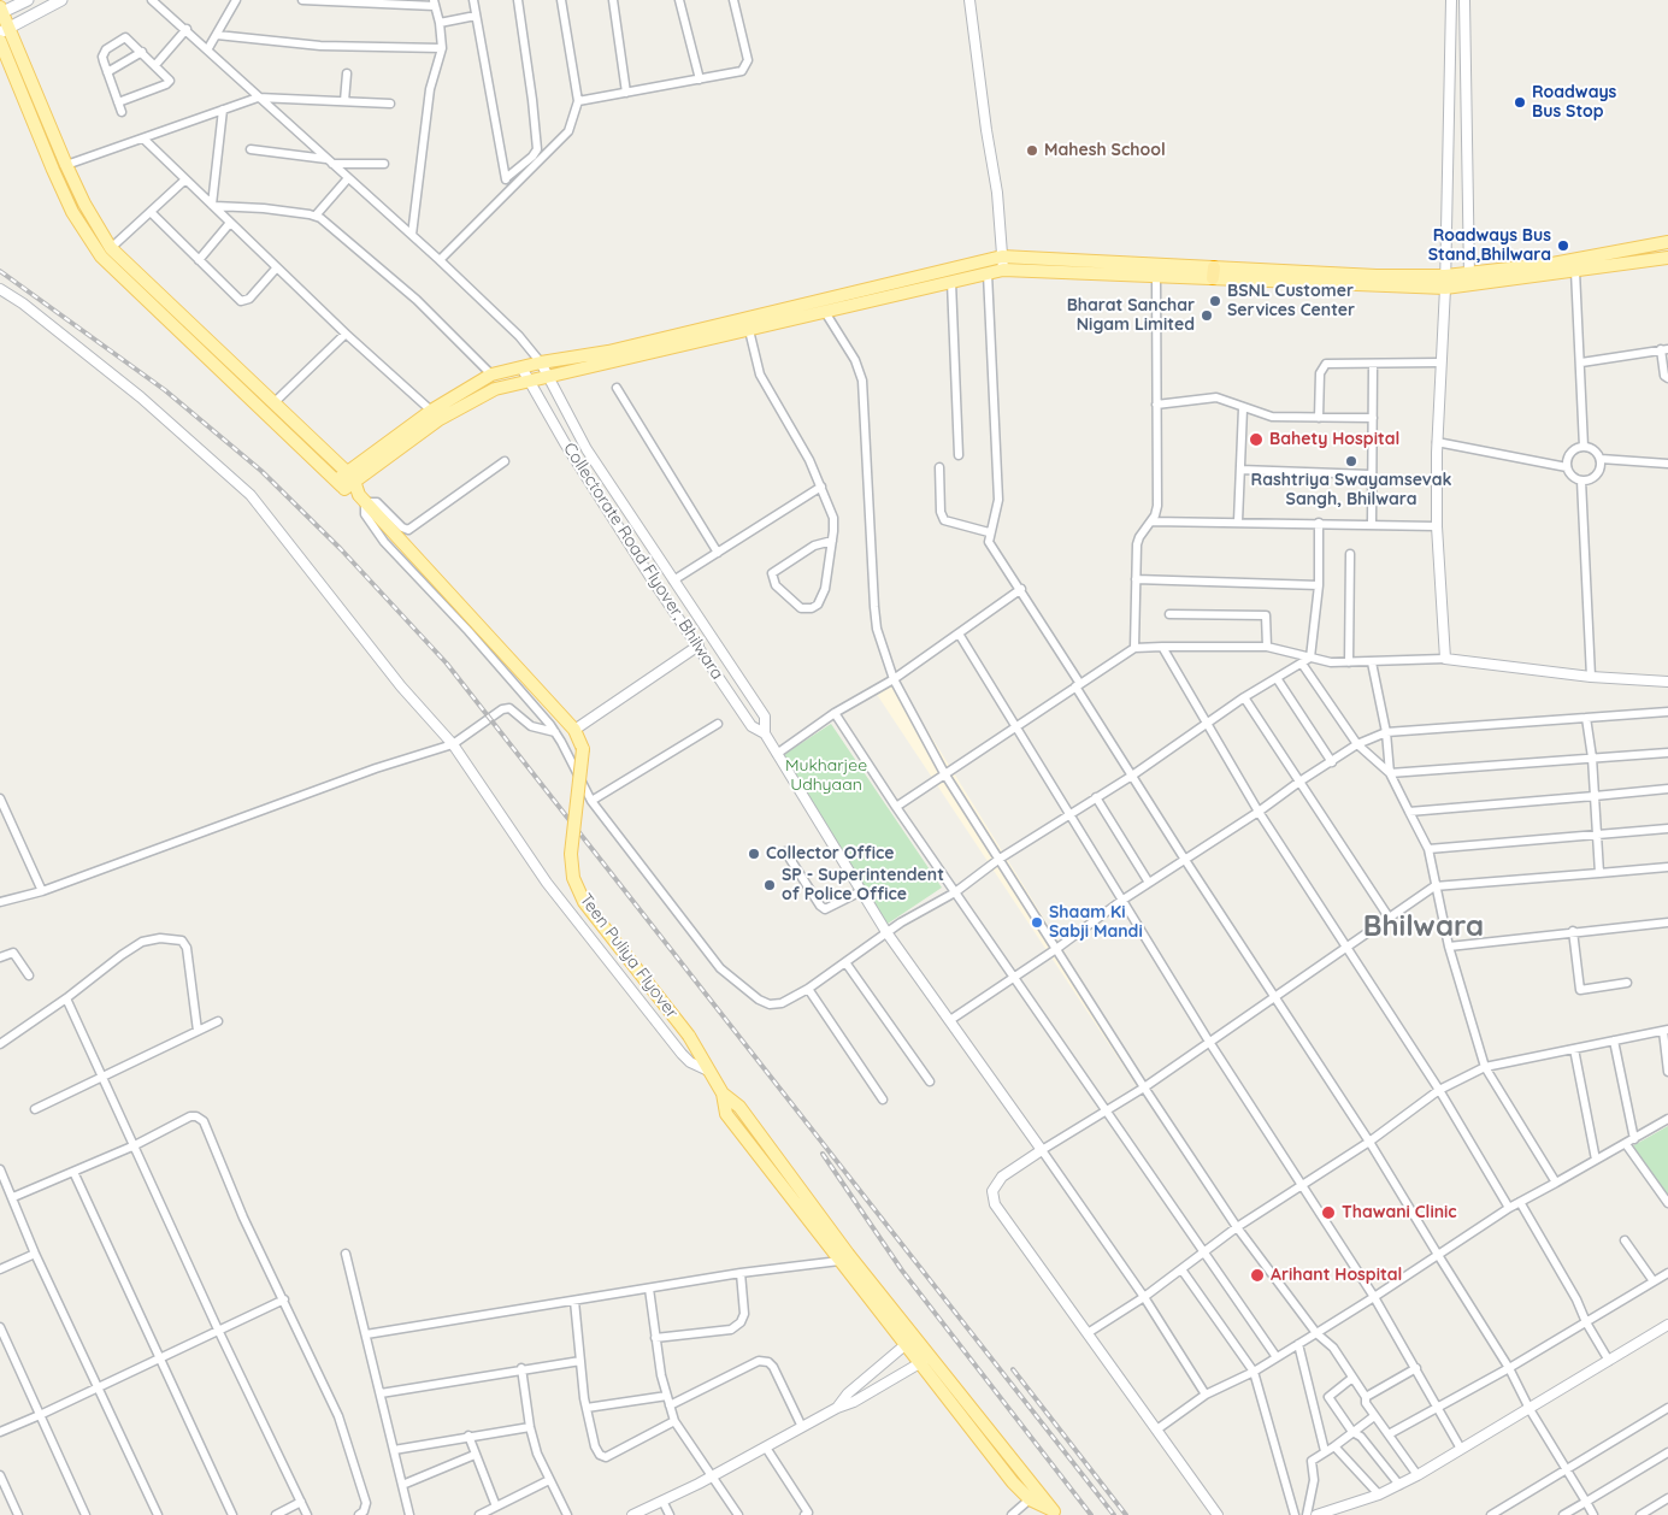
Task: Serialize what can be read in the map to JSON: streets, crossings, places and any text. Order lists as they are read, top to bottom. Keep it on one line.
{"streets":{"main road":["Teen Puliya Flyover"],"street":["Collectorate Road Flyover, Bhilwara"]},"districts":["Bhilwara"],"parks":["Mukharjee Udhyaan"],"places":["Roadways Bus Stop","Mahesh School","Roadways Bus Stand,Bhilwara","BSNL Customer Services Center","Bharat Sanchar Nigam Limited","Bahety Hospital","Rashtriya Swayamsevak Sangh, Bhilwara","Collector Office","SP - Superintendent of Police Office","Shaam Ki Sabji Mandi","Thawani Clinic","Arihant Hospital"]}
